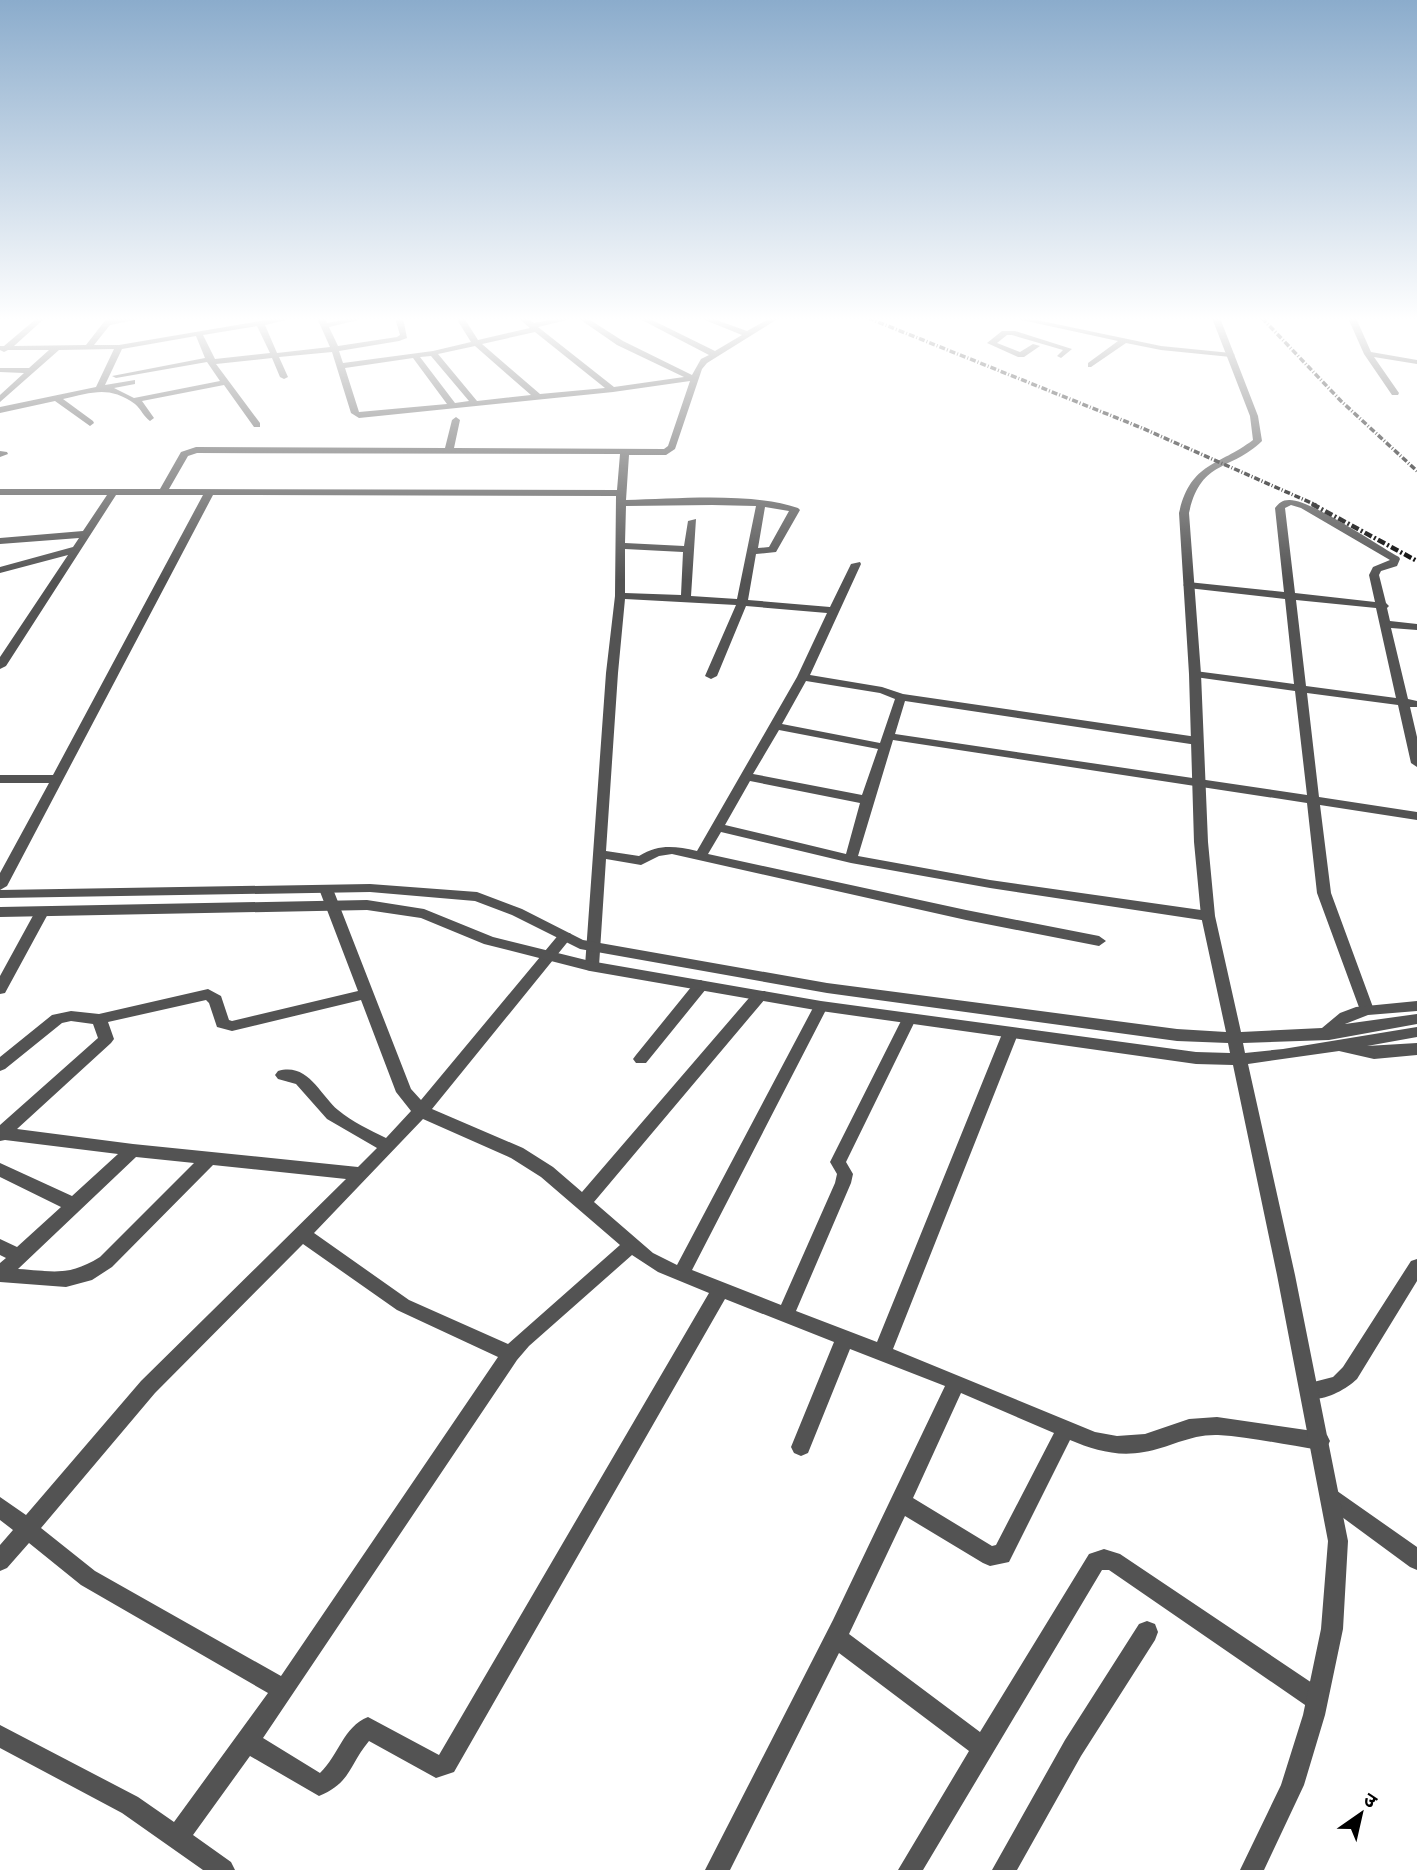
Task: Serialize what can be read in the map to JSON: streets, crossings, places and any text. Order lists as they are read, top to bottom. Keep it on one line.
{"north":"top right"}
